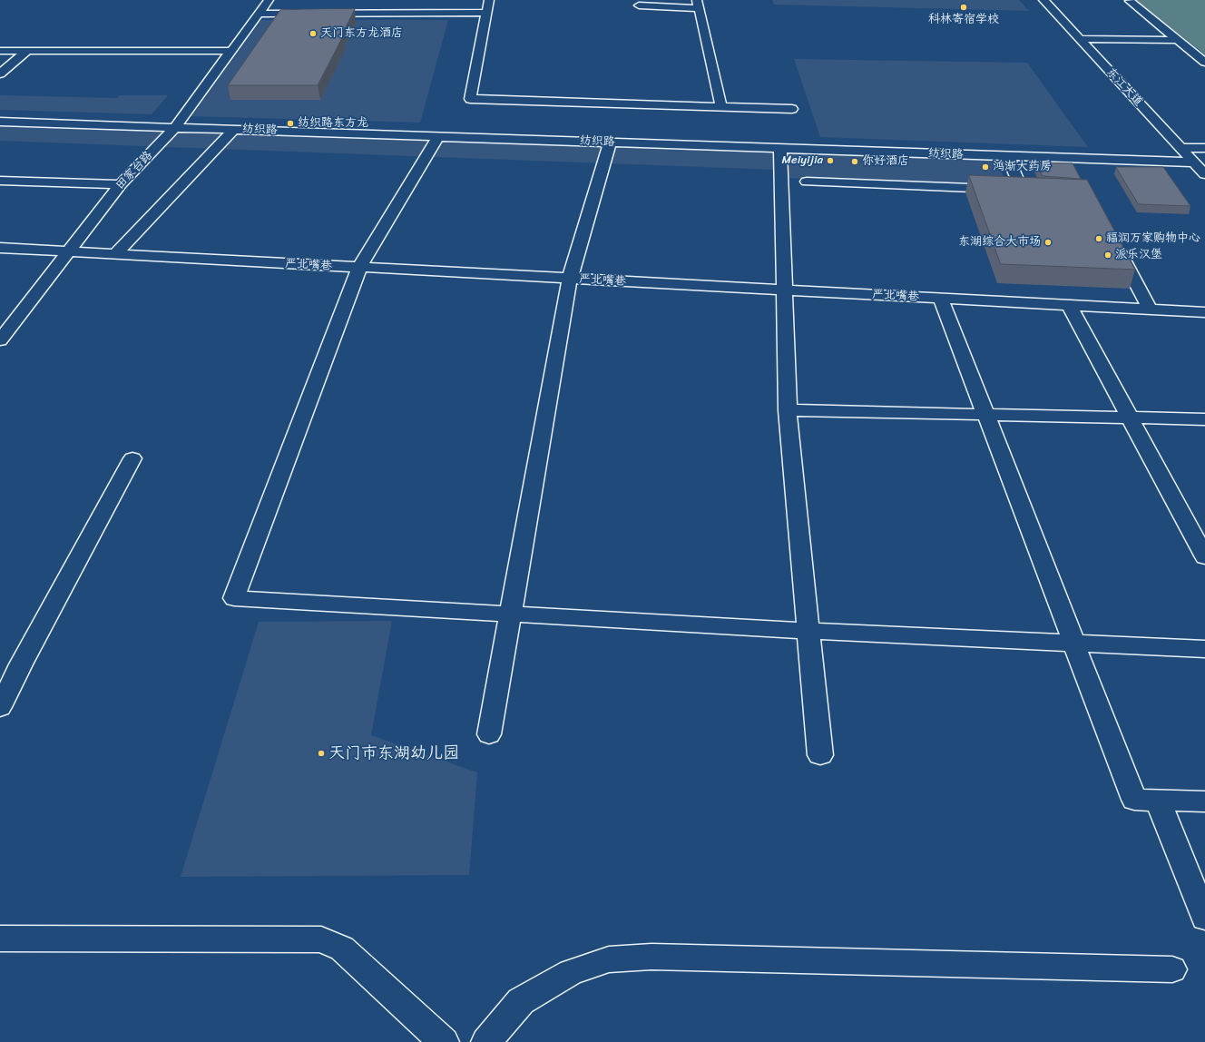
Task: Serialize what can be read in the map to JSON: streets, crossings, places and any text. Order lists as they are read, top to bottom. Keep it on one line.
{"streets":{"street":["东江大道","纺织路","田家台路","严北嘴巷"]},"crossings":[["东江大道","纺织路"],["纺织路","田家台路"],["田家台路","严北嘴巷"]],"places":["科林寄宿学校","天门东方龙酒店","纺织路东方龙","Meiyijia","你好酒店","鸿渐大药房","福润万家购物中心","东湖综合大市场","派乐汉堡","天门市东湖幼儿园"]}
